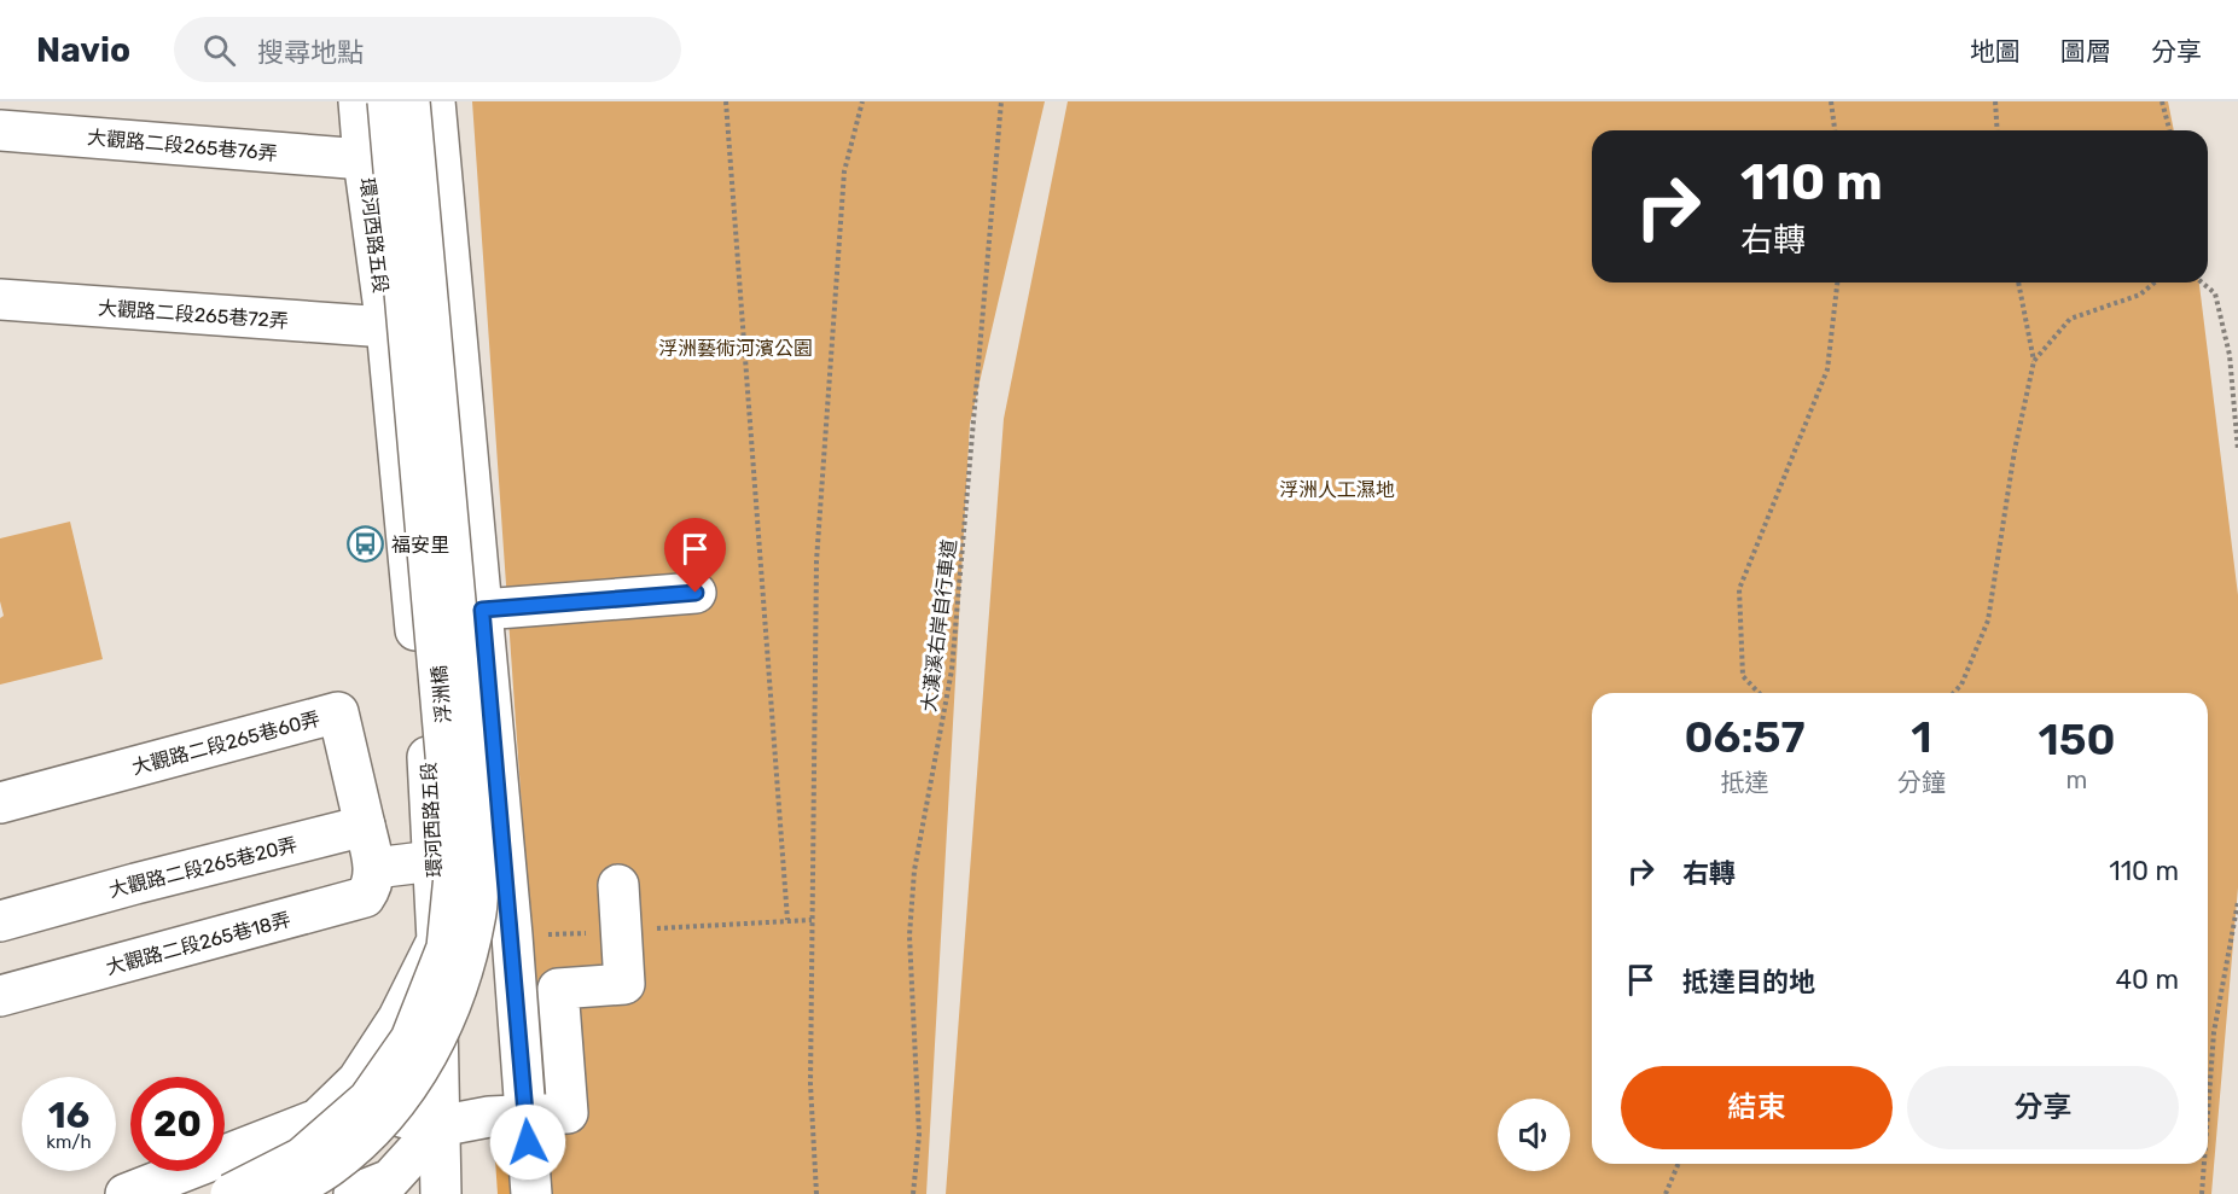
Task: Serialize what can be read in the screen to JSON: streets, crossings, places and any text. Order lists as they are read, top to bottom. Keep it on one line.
{"streets":{"main road":["大觀路二段265巷76弄","環河西路五段","大觀路二段265巷72弄","浮洲橋","大觀路二段265巷60弄","大觀路二段265巷20弄","大觀路二段265巷18弄"],"path":["大漢溪右岸自行車道"]},"crossings":[["大觀路二段265巷76弄","環河西路五段"],["環河西路五段","大觀路二段265巷72弄"],["大觀路二段265巷60弄","大觀路二段265巷20弄"]],"parks":["浮洲藝術河濱公園","浮洲人工濕地"],"places":{"bus stop":["福安里"]},"page":{"header":"Navio","search":"搜尋地點","nav":["地圖","圖層","分享"],"turn":["110 m","右轉"],"eta":["06:57","抵達","1","分鐘","150","m"],"list":[{"name":"右轉","value":"110 m"},{"name":"抵達目的地","value":"40 m"}],"buttons":["結束","分享"],"speed":"16 km/h","limit":"20"}}
